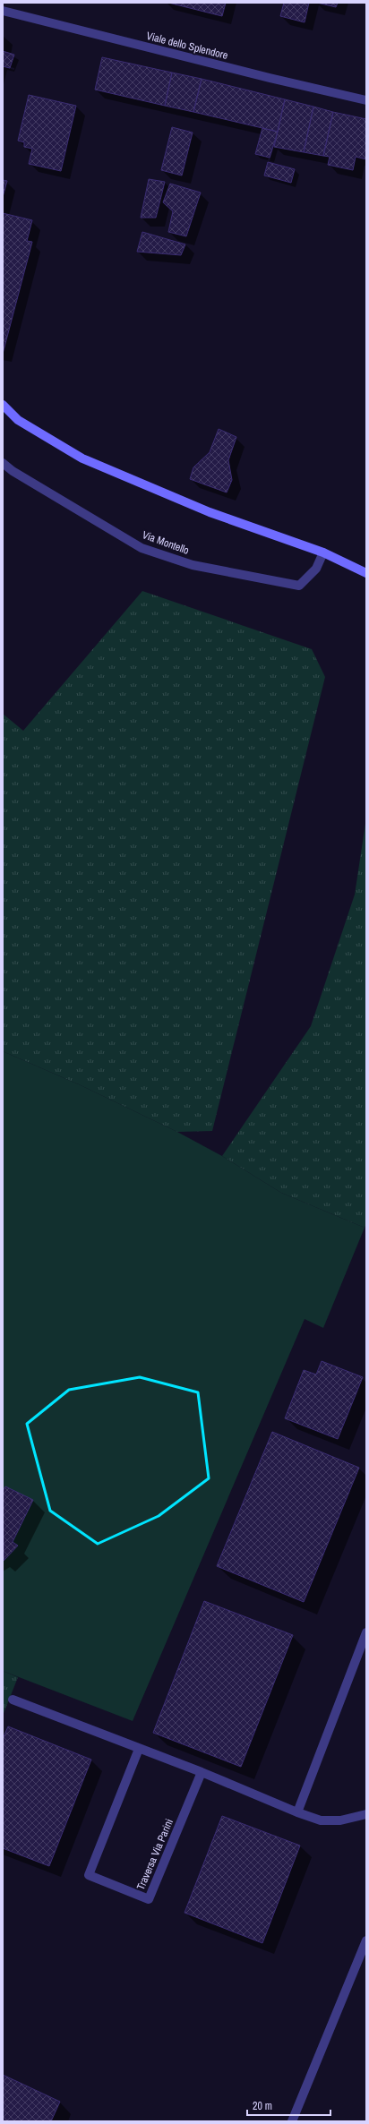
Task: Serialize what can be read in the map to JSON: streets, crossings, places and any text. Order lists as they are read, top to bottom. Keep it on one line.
{"streets":{"street":["Viale dello Splendore","Via Montello","Traversa Via Parini"]},"scale_bar":"20 m"}
